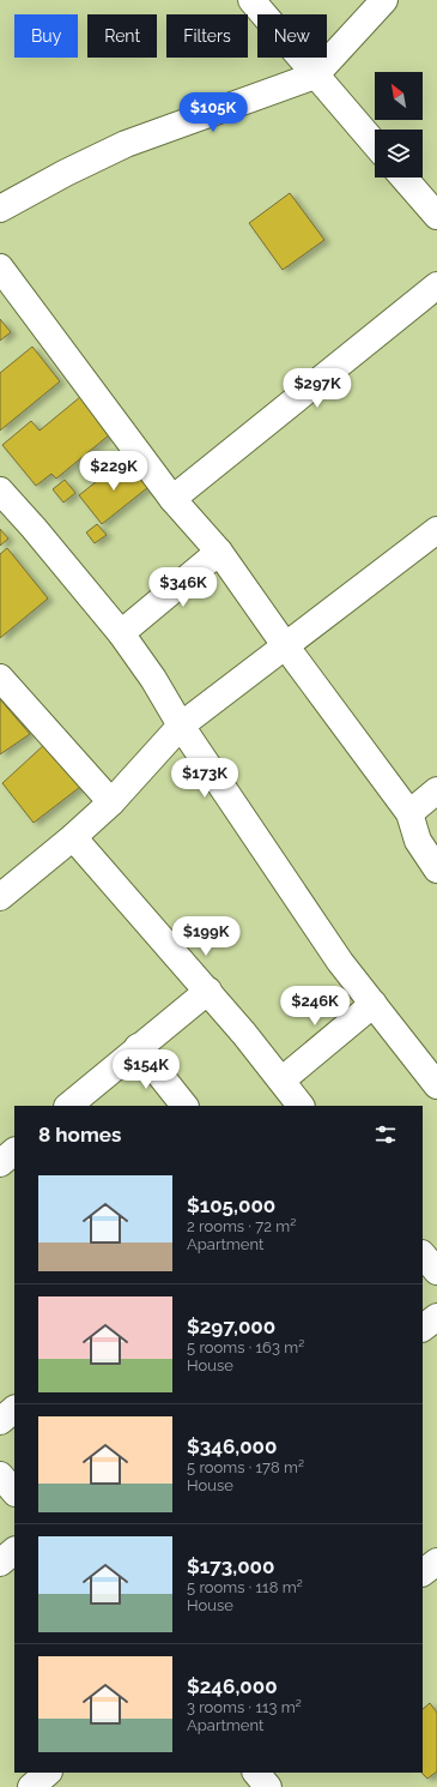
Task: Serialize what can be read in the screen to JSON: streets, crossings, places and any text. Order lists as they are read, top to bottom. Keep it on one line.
{"north":"top left","page":{"chip":["Buy","Rent","Filters","New"],"price":["$105K","$297K","$229K","$346K","$173K","$199K","$246K","$154K"],"heading":"8 homes","list":[{"name":"$105,000","note":"2 rooms · 72 m² · Apartment"},{"name":"$297,000","note":"5 rooms · 163 m² · House"},{"name":"$346,000","note":"5 rooms · 178 m² · House"},{"name":"$173,000","note":"5 rooms · 118 m² · House"},{"name":"$246,000","note":"3 rooms · 113 m² · Apartment"}]}}
